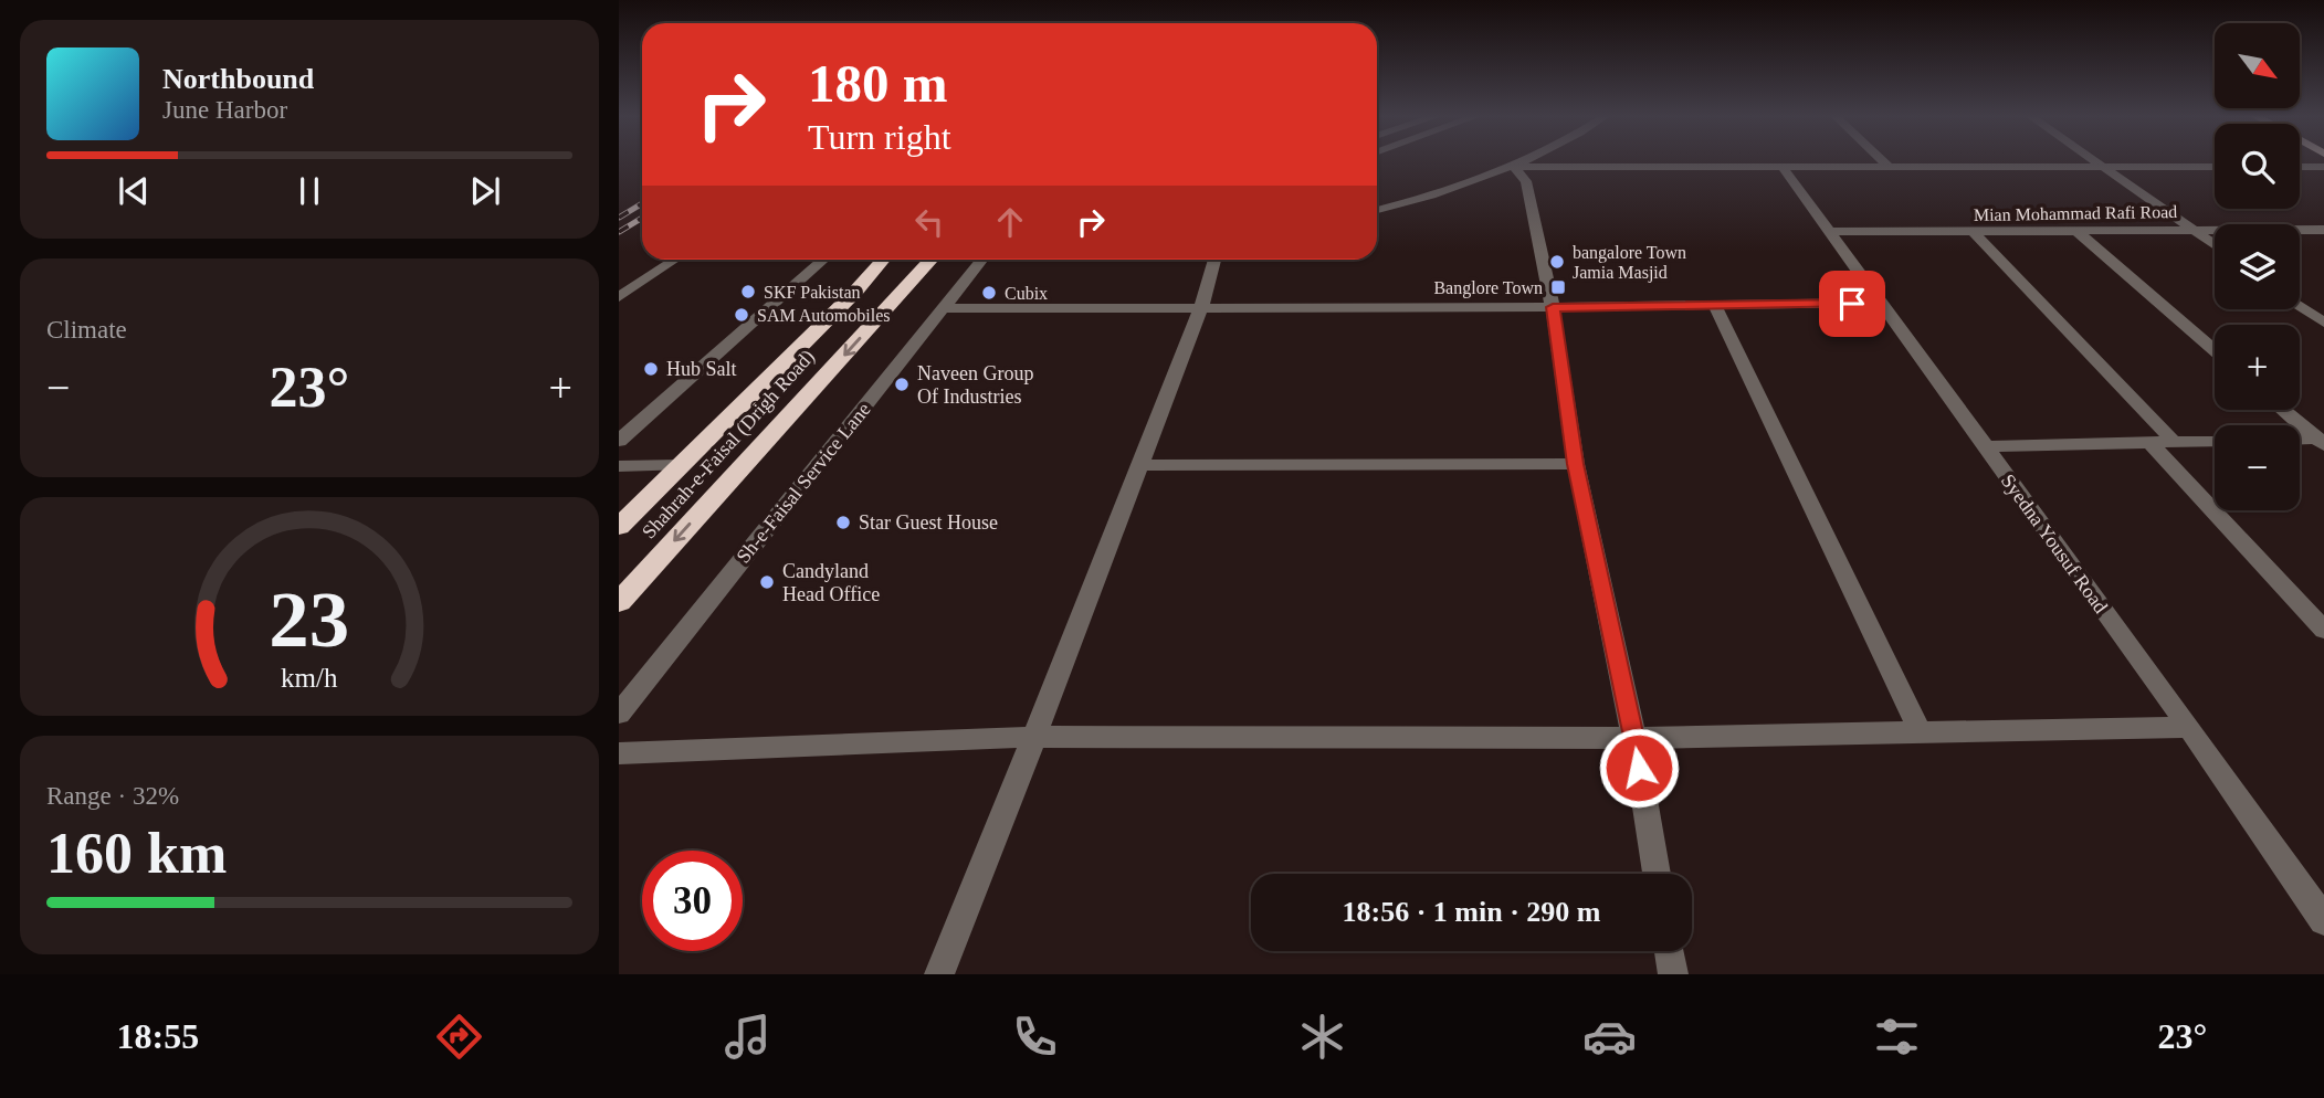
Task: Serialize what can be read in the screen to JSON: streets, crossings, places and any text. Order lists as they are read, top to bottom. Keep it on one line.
{"streets":{"highway":["Shahrah-e-Faisal (Drigh Road)"],"street":["Mian Mohammad Rafi Road","Sh-e-Faisal Service Lane","Syedna Yousuf Road"]},"crossings":[["Mian Mohammad Rafi Road","Syedna Yousuf Road"]],"places":{"other":["bangalore Town Jamia Masjid","SKF Pakistan","Cubix","SAM Automobiles","Hub Salt","Naveen Group Of Industries","Star Guest House","Candyland Head Office"],"transit":["Banglore Town"]},"north":"bottom right","page":{"map_buttons":["+","−"],"turn":["180 m","Turn right"],"song":["Northbound","June Harbor"],"tile":["Climate",["Range · 32%","160 km"]],"heat":["−","23°","+"],"limit":"30","trip":"18:56 · 1 min · 290 m","tabs":["18:55","23°"],"gauge":["23","km/h"]}}
